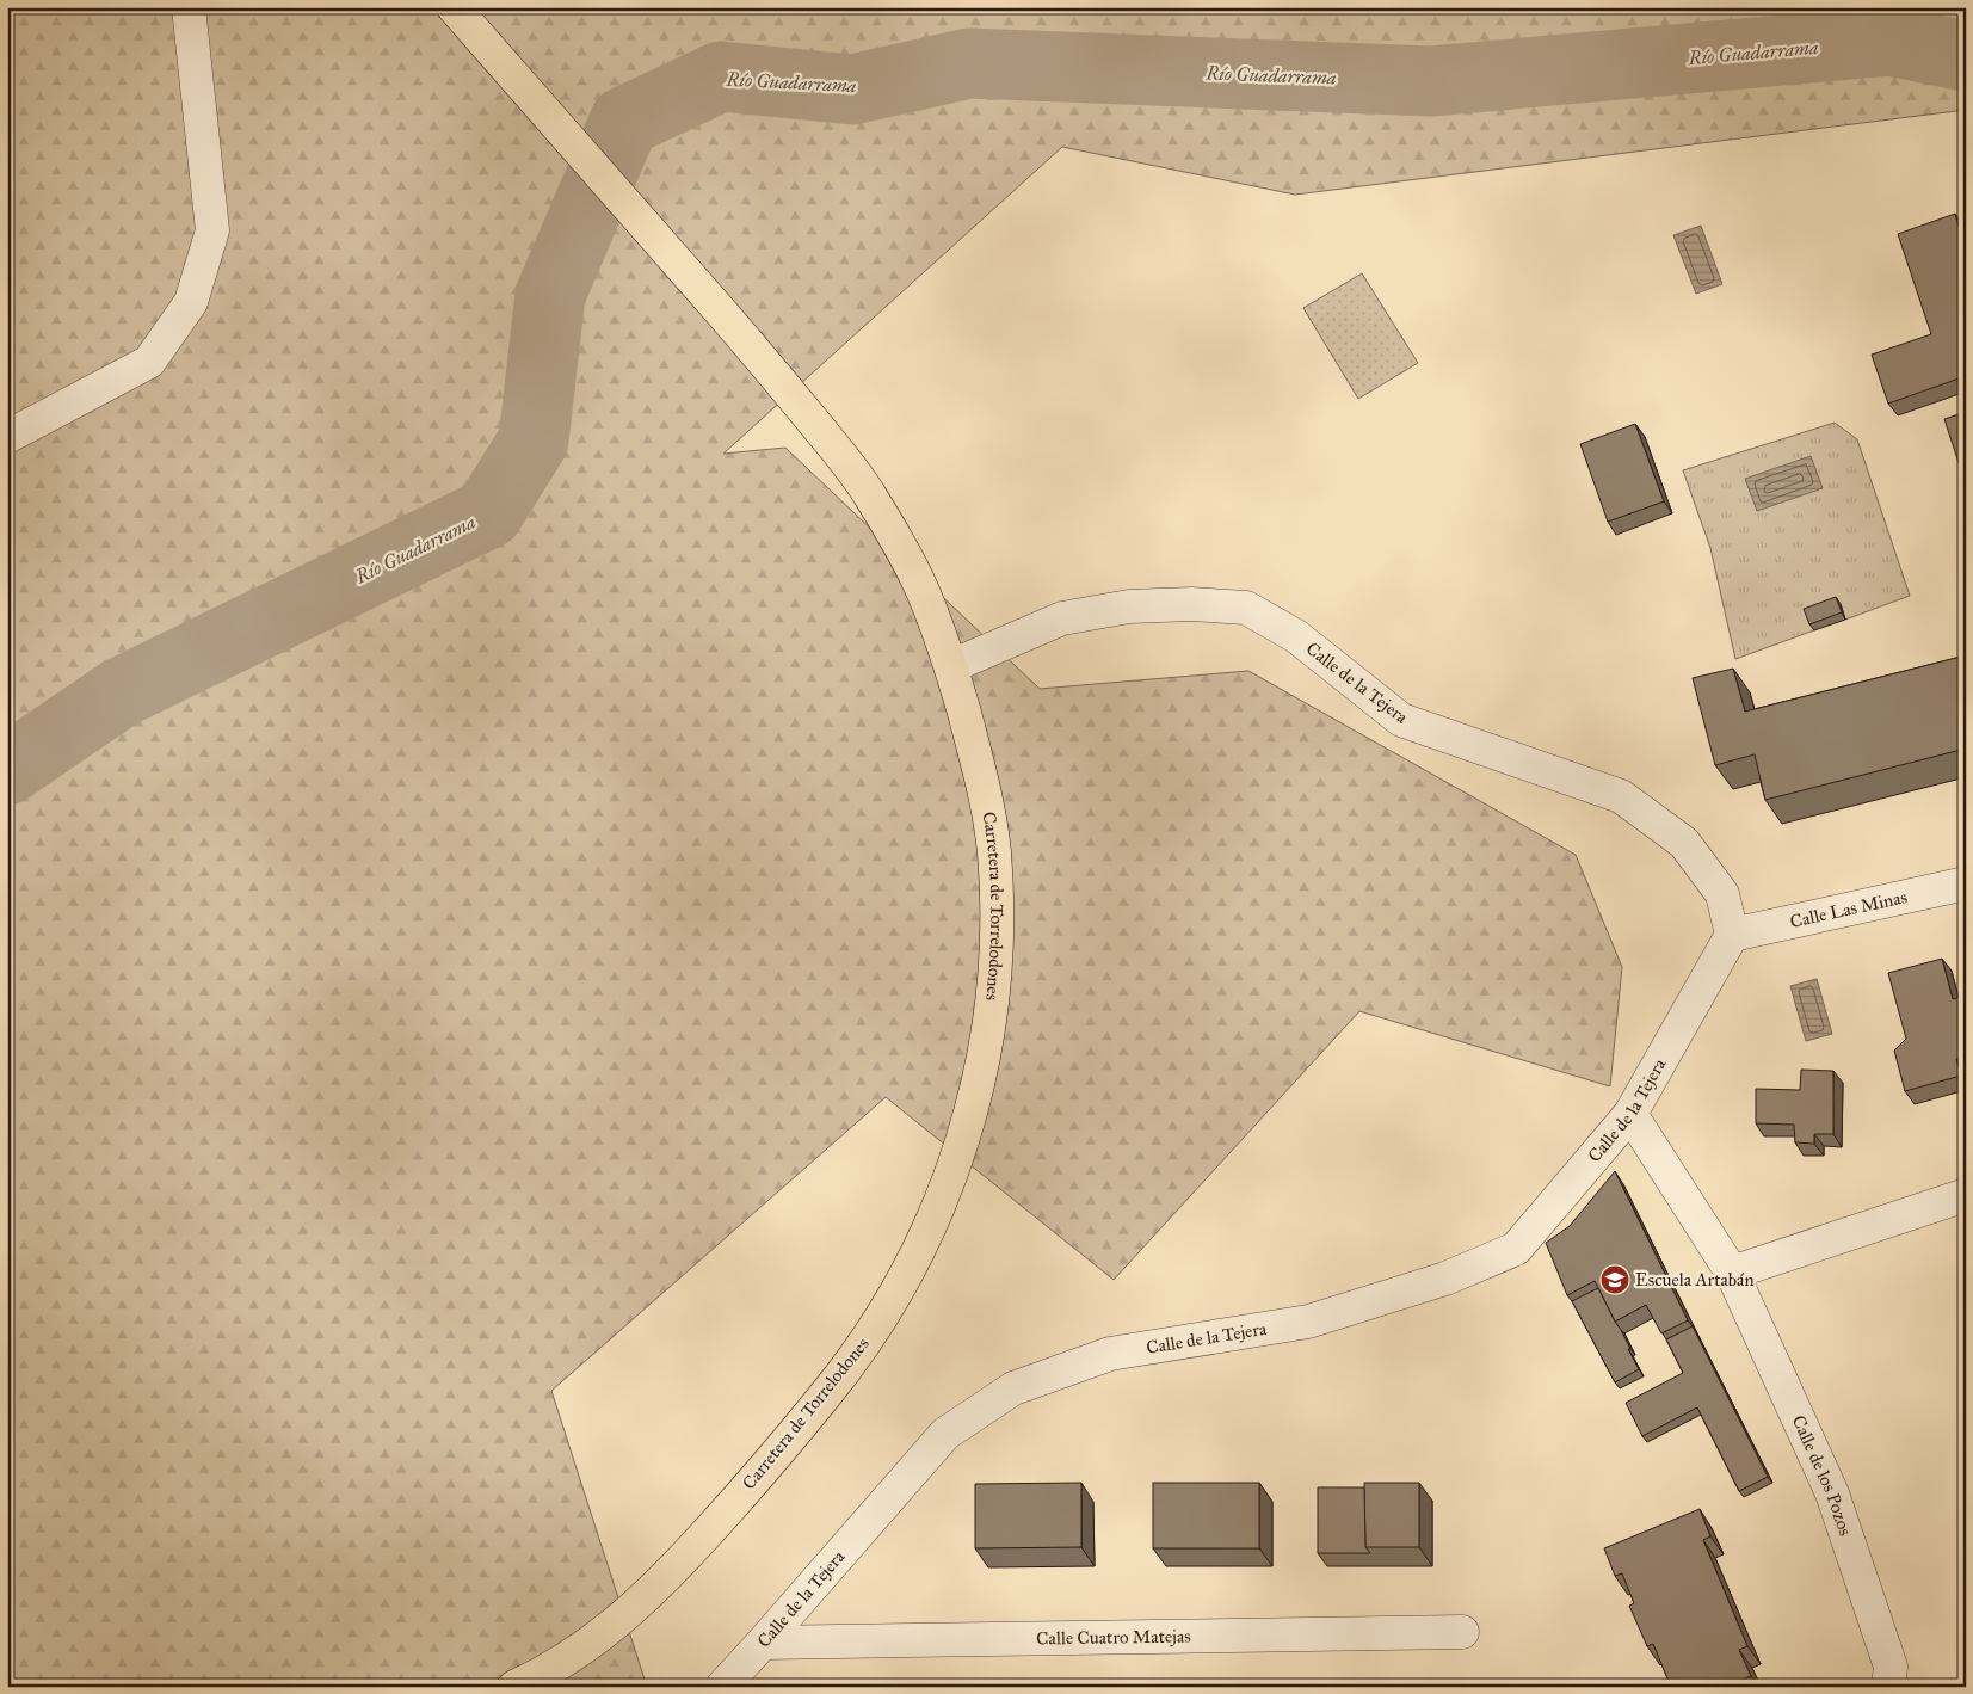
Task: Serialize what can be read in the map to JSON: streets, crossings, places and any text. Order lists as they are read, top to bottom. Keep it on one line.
{"streets":{"main road":["Carretera de Torrelodones"],"street":["Calle de la Tejera","Calle Las Minas","Calle de los Pozos","Calle Cuatro Matejas"]},"crossings":[["Calle de la Tejera","Carretera de Torrelodones"],["Calle de la Tejera","Calle Las Minas"],["Calle de la Tejera","Calle de los Pozos"],["Calle de la Tejera","Calle Cuatro Matejas"]],"water":["Río Guadarrama"],"places":{"school or university":["Escuela Artabán"]}}
